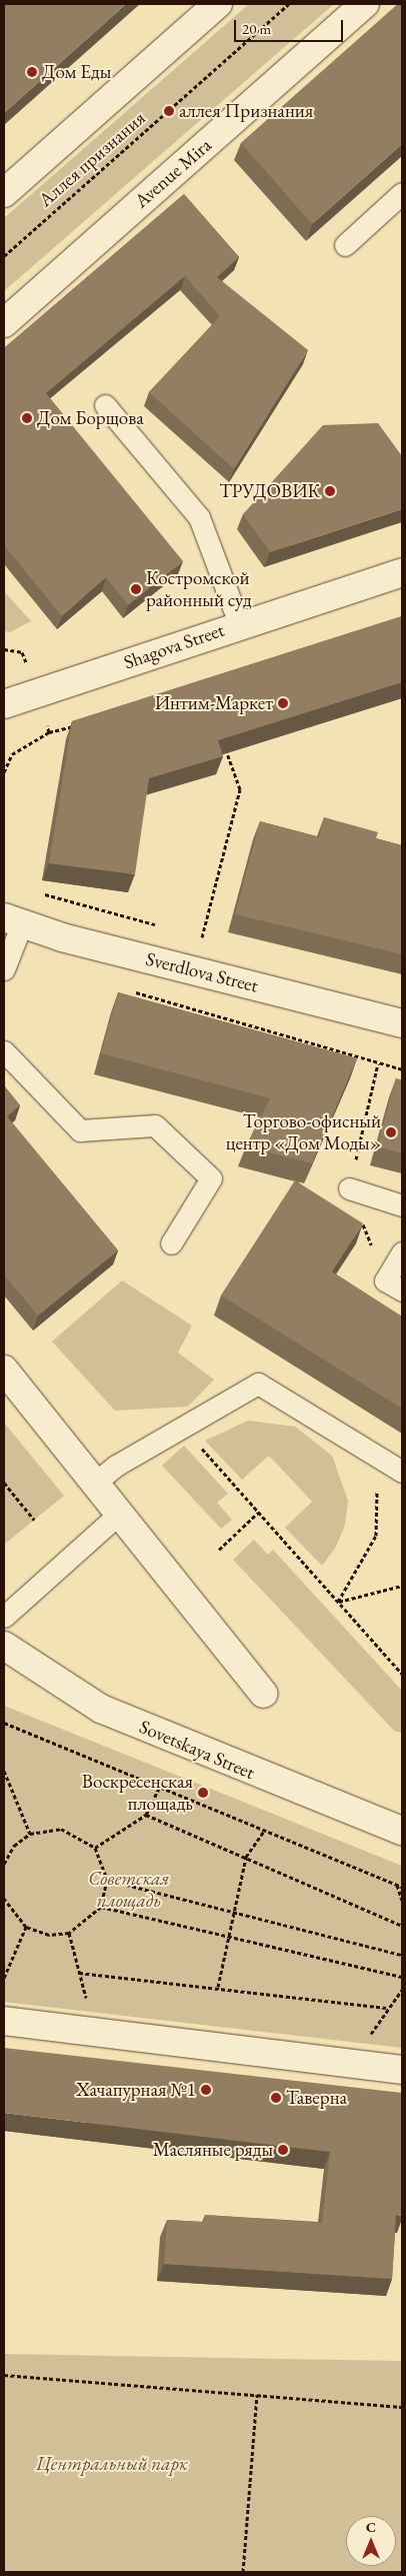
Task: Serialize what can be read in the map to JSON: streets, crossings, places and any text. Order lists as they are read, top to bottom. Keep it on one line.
{"streets":{"street":["Avenue Mira","Shagova Street","Sverdlova Street","Sovetskaya Street"],"path":["Аллея признания"]},"parks":["Советская площадь","Центральный парк"],"places":["Дом Еды","аллея Признания","Дом Борщова","ТРУДОВИК","Костромской районный суд","Интим-Маркет","Торгово-офисный центр «Дом Моды»","Воскресенская площадь","Хачапурная №1","Таверна","Масляные ряды"],"scale_bar":"20 m","north":"top"}
